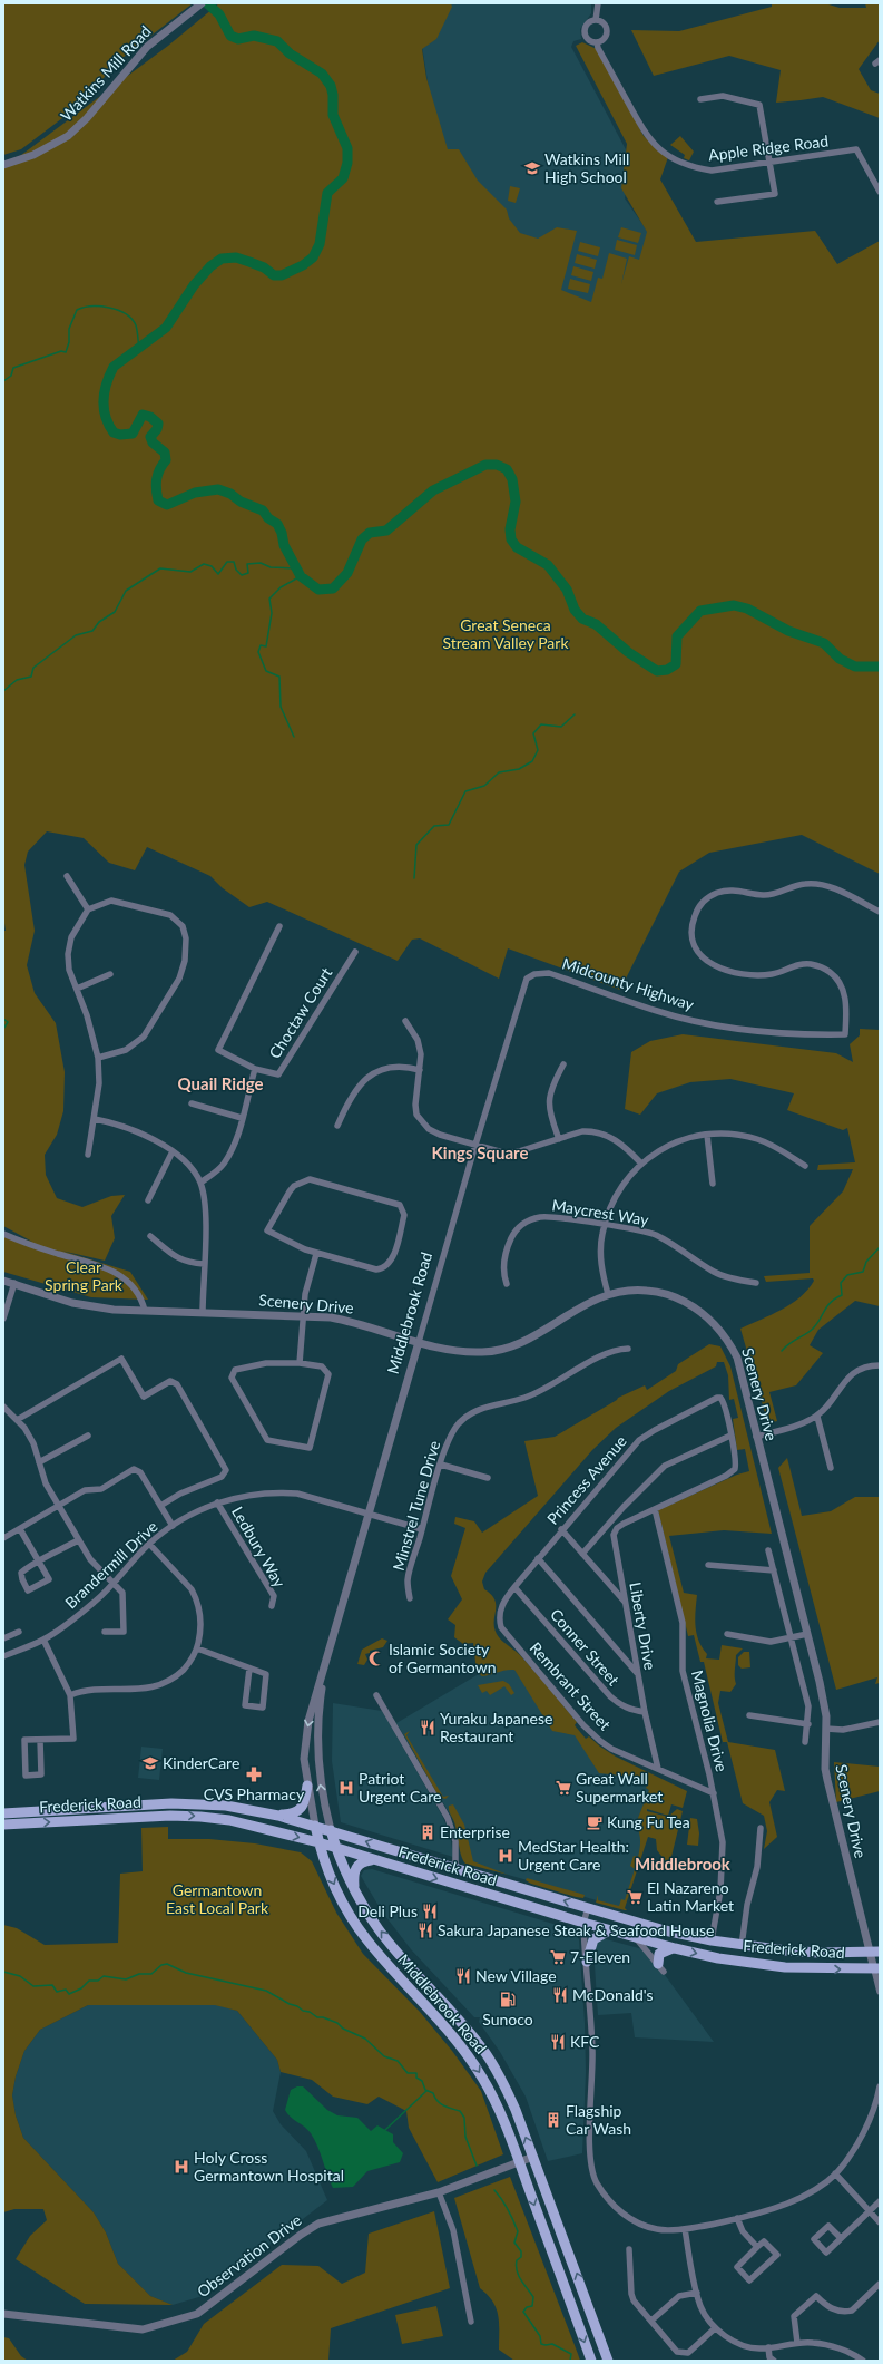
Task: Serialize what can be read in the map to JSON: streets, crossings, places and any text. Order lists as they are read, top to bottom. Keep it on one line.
{"streets":{"main road":["Middlebrook Road","Frederick Road"],"street":["Watkins Mill Road","Apple Ridge Road","Midcounty Highway","Choctaw Court","Maycrest Way","Scenery Drive","Princess Avenue","Minstrel Tune Drive","Ledbury Way","Brandermill Drive","Liberty Drive","Conner Street","Rembrant Street","Magnolia Drive","Observation Drive"]},"crossings":[["Midcounty Highway","Middlebrook Road"],["Scenery Drive","Middlebrook Road"],["Scenery Drive","Frederick Road"],["Middlebrook Road","Brandermill Drive"],["Middlebrook Road","Frederick Road"],["Middlebrook Road","Observation Drive"],["Princess Avenue","Conner Street"],["Princess Avenue","Rembrant Street"],["Minstrel Tune Drive","Brandermill Drive"],["Ledbury Way","Brandermill Drive"],["Liberty Drive","Conner Street"],["Liberty Drive","Rembrant Street"],["Liberty Drive","Magnolia Drive"],["Rembrant Street","Magnolia Drive"],["Magnolia Drive","Frederick Road"]],"districts":["Quail Ridge","Kings Square","Middlebrook"],"parks":["Great Seneca Stream Valley Park","Clear Spring Park","Germantown East Local Park"],"places":{"school or university":["Watkins Mill High School","KinderCare"],"mosque":["Islamic Society of Germantown"],"restaurant":["Yuraku Japanese Restaurant","Deli Plus","Sakura Japanese Steak & Seafood House","New Village","McDonald's","KFC"],"pharmacy":["CVS Pharmacy"],"hospital":["Patriot Urgent Care","MedStar Health: Urgent Care","Holy Cross Germantown Hospital"],"supermarket":["Great Wall Supermarket","El Nazareno Latin Market","7-Eleven"],"cafe":["Kung Fu Tea"],"building":["Enterprise","Flagship Car Wash"],"fuel station":["Sunoco"]}}
